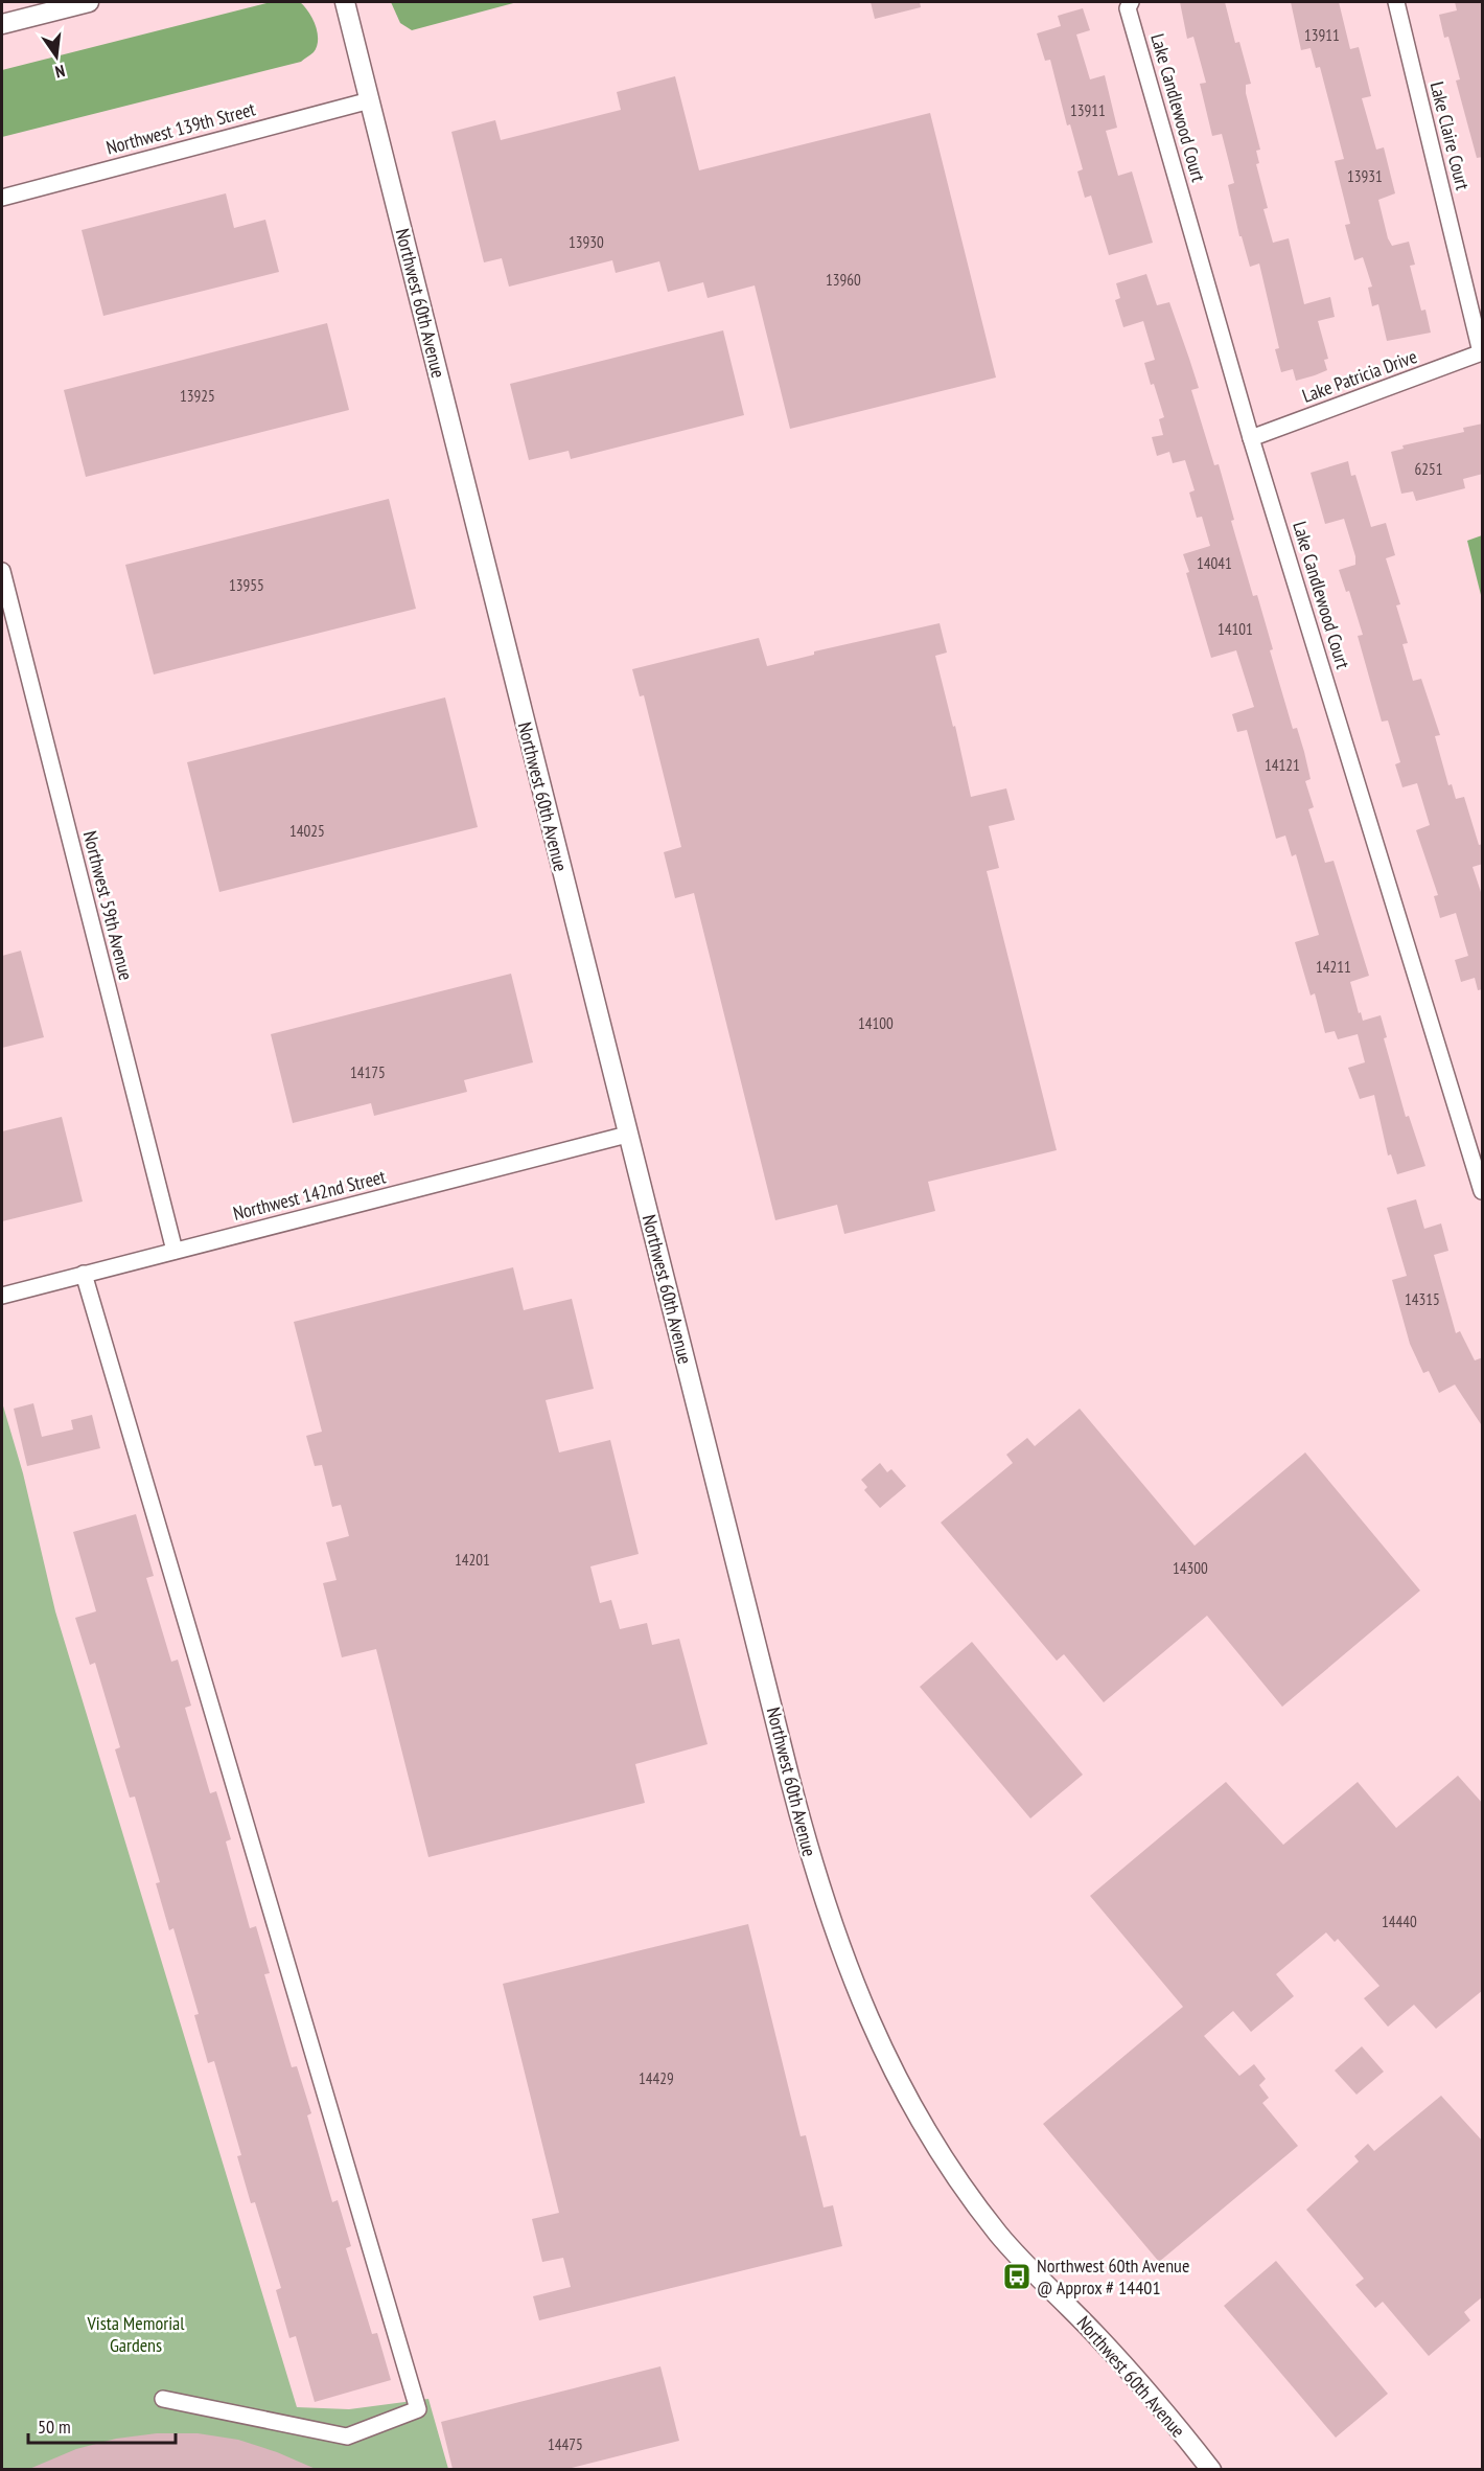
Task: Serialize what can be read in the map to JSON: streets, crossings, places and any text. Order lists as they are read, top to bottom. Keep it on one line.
{"streets":{"street":["Lake Candlewood Court","Northwest 139th Street","Lake Claire Court","Northwest 60th Avenue","Lake Patricia Drive","Northwest 59th Avenue","Northwest 142nd Street"]},"crossings":[["Lake Candlewood Court","Lake Patricia Drive"],["Northwest 139th Street","Northwest 60th Avenue"],["Lake Claire Court","Lake Patricia Drive"],["Northwest 60th Avenue","Northwest 142nd Street"],["Northwest 59th Avenue","Northwest 142nd Street"]],"parks":["Vista Memorial Gardens"],"places":{"bus stop":["Northwest 60th Avenue @ Approx # 14401"]},"house_numbers":["13911","13911","13931","13930","13960","13925","6251","14041","13955","14101","14121","14025","14211","14100","14175","14315","14201","14300","14440","14429","14475"],"scale_bar":"50 m","north":"bottom"}
